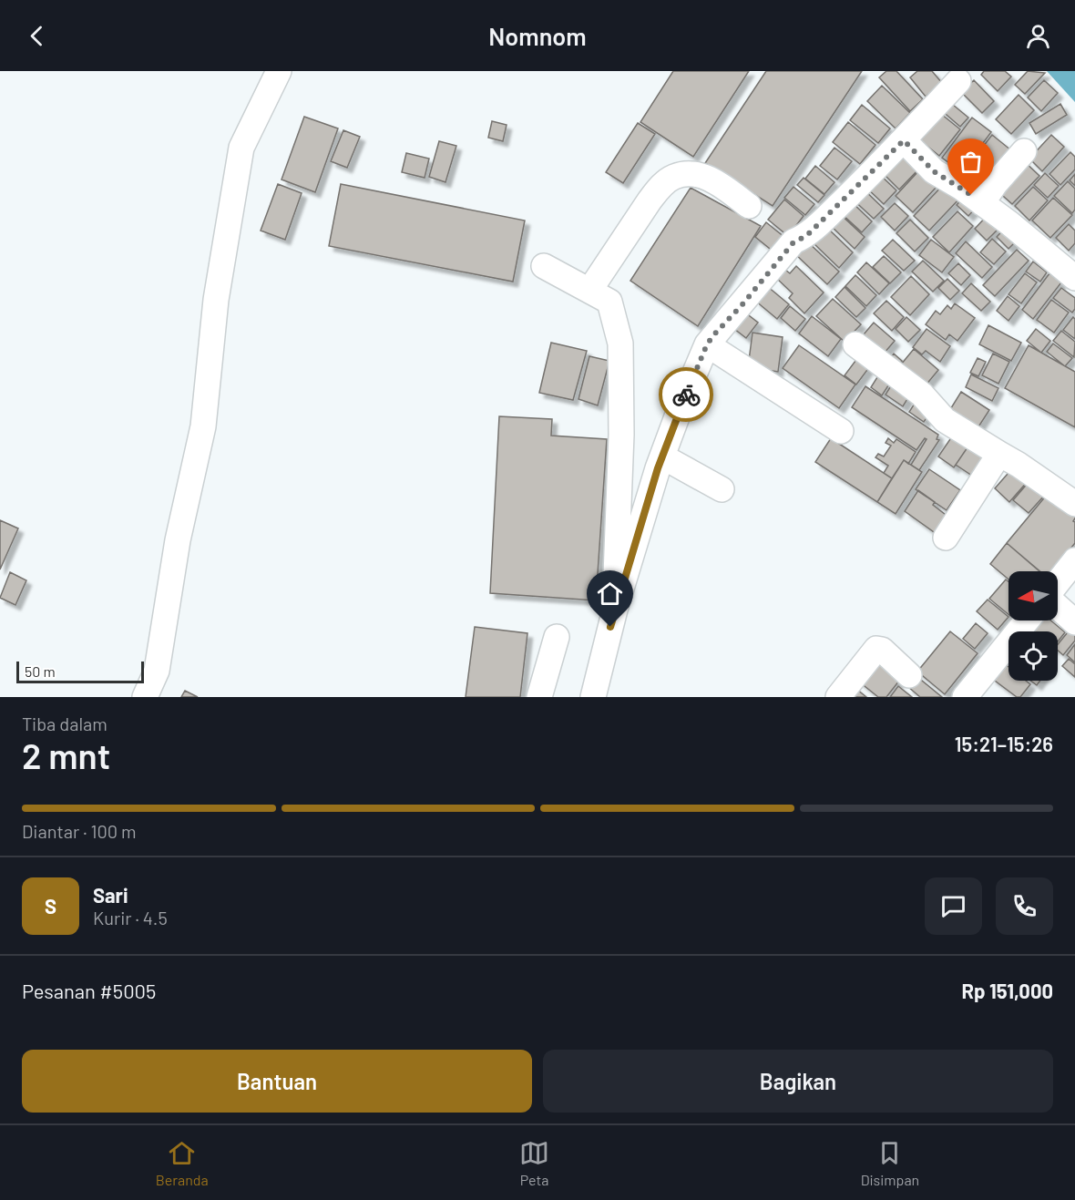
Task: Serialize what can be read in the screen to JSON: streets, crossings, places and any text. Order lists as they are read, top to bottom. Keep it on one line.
{"scale_bar":"50 m","north":"left","page":{"header":"Nomnom","scale":"50 m","heading":["2 mnt","Tiba dalam","15:21–15:26"],"panel":["Sari","Kurir · 4.5","Pesanan #5005","Rp 151,000"],"bar":"Diantar · 100 m","round":"S","buttons":["Bantuan","Bagikan"],"tabs":["Beranda","Peta","Disimpan"]}}
